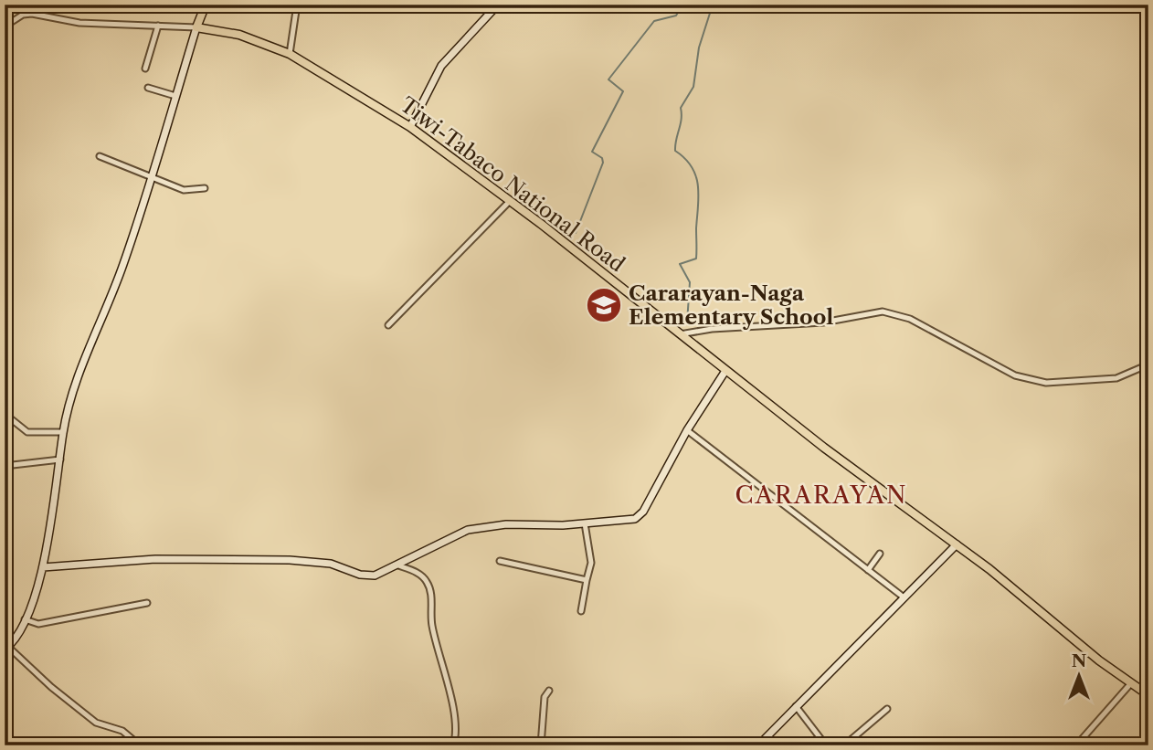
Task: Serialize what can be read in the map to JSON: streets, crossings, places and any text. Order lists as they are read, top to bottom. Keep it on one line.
{"streets":{"main road":["Tiwi-Tabaco National Road"]},"districts":["CARARAYAN"],"places":{"school or university":["Cararayan-Naga Elementary School"]},"north":"top"}
